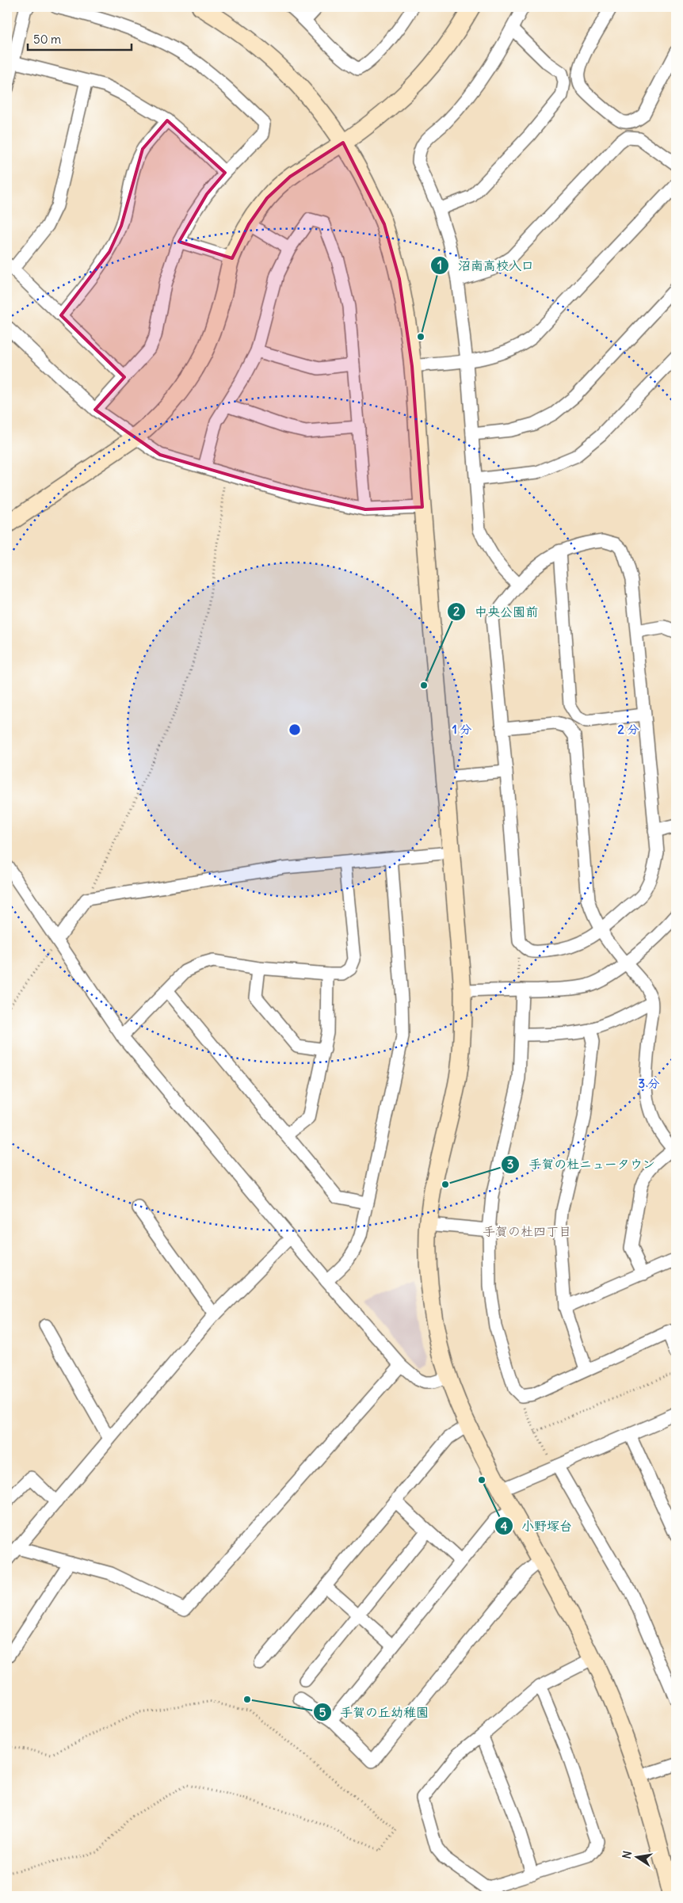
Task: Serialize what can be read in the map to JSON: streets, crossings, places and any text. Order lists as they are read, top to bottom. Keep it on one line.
{"districts":["手賀の杜四丁目"],"places":["沼南高校入口","中央公園前","手賀の杜ニュータウン","小野塚台","手賀の丘幼稚園"],"scale_bar":"50 m","north":"left","rings":["1 分","2 分","3 分"]}
